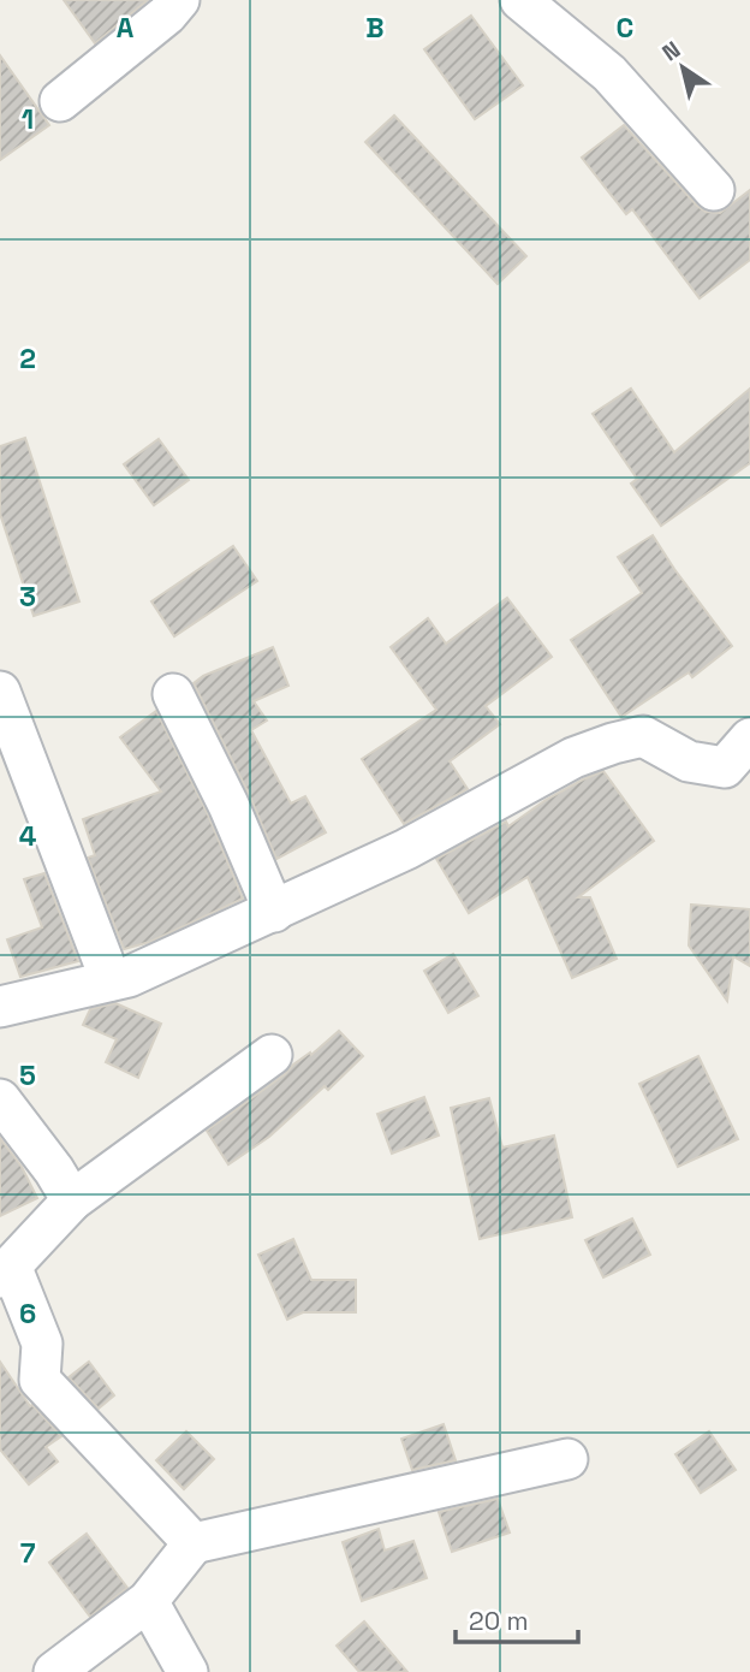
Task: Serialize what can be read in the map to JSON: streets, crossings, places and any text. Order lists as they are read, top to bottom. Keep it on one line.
{"scale_bar":"20 m","north":"top left","grid":{"columns":["A","B","C"],"rows":["1","2","3","4","5","6","7"]}}
